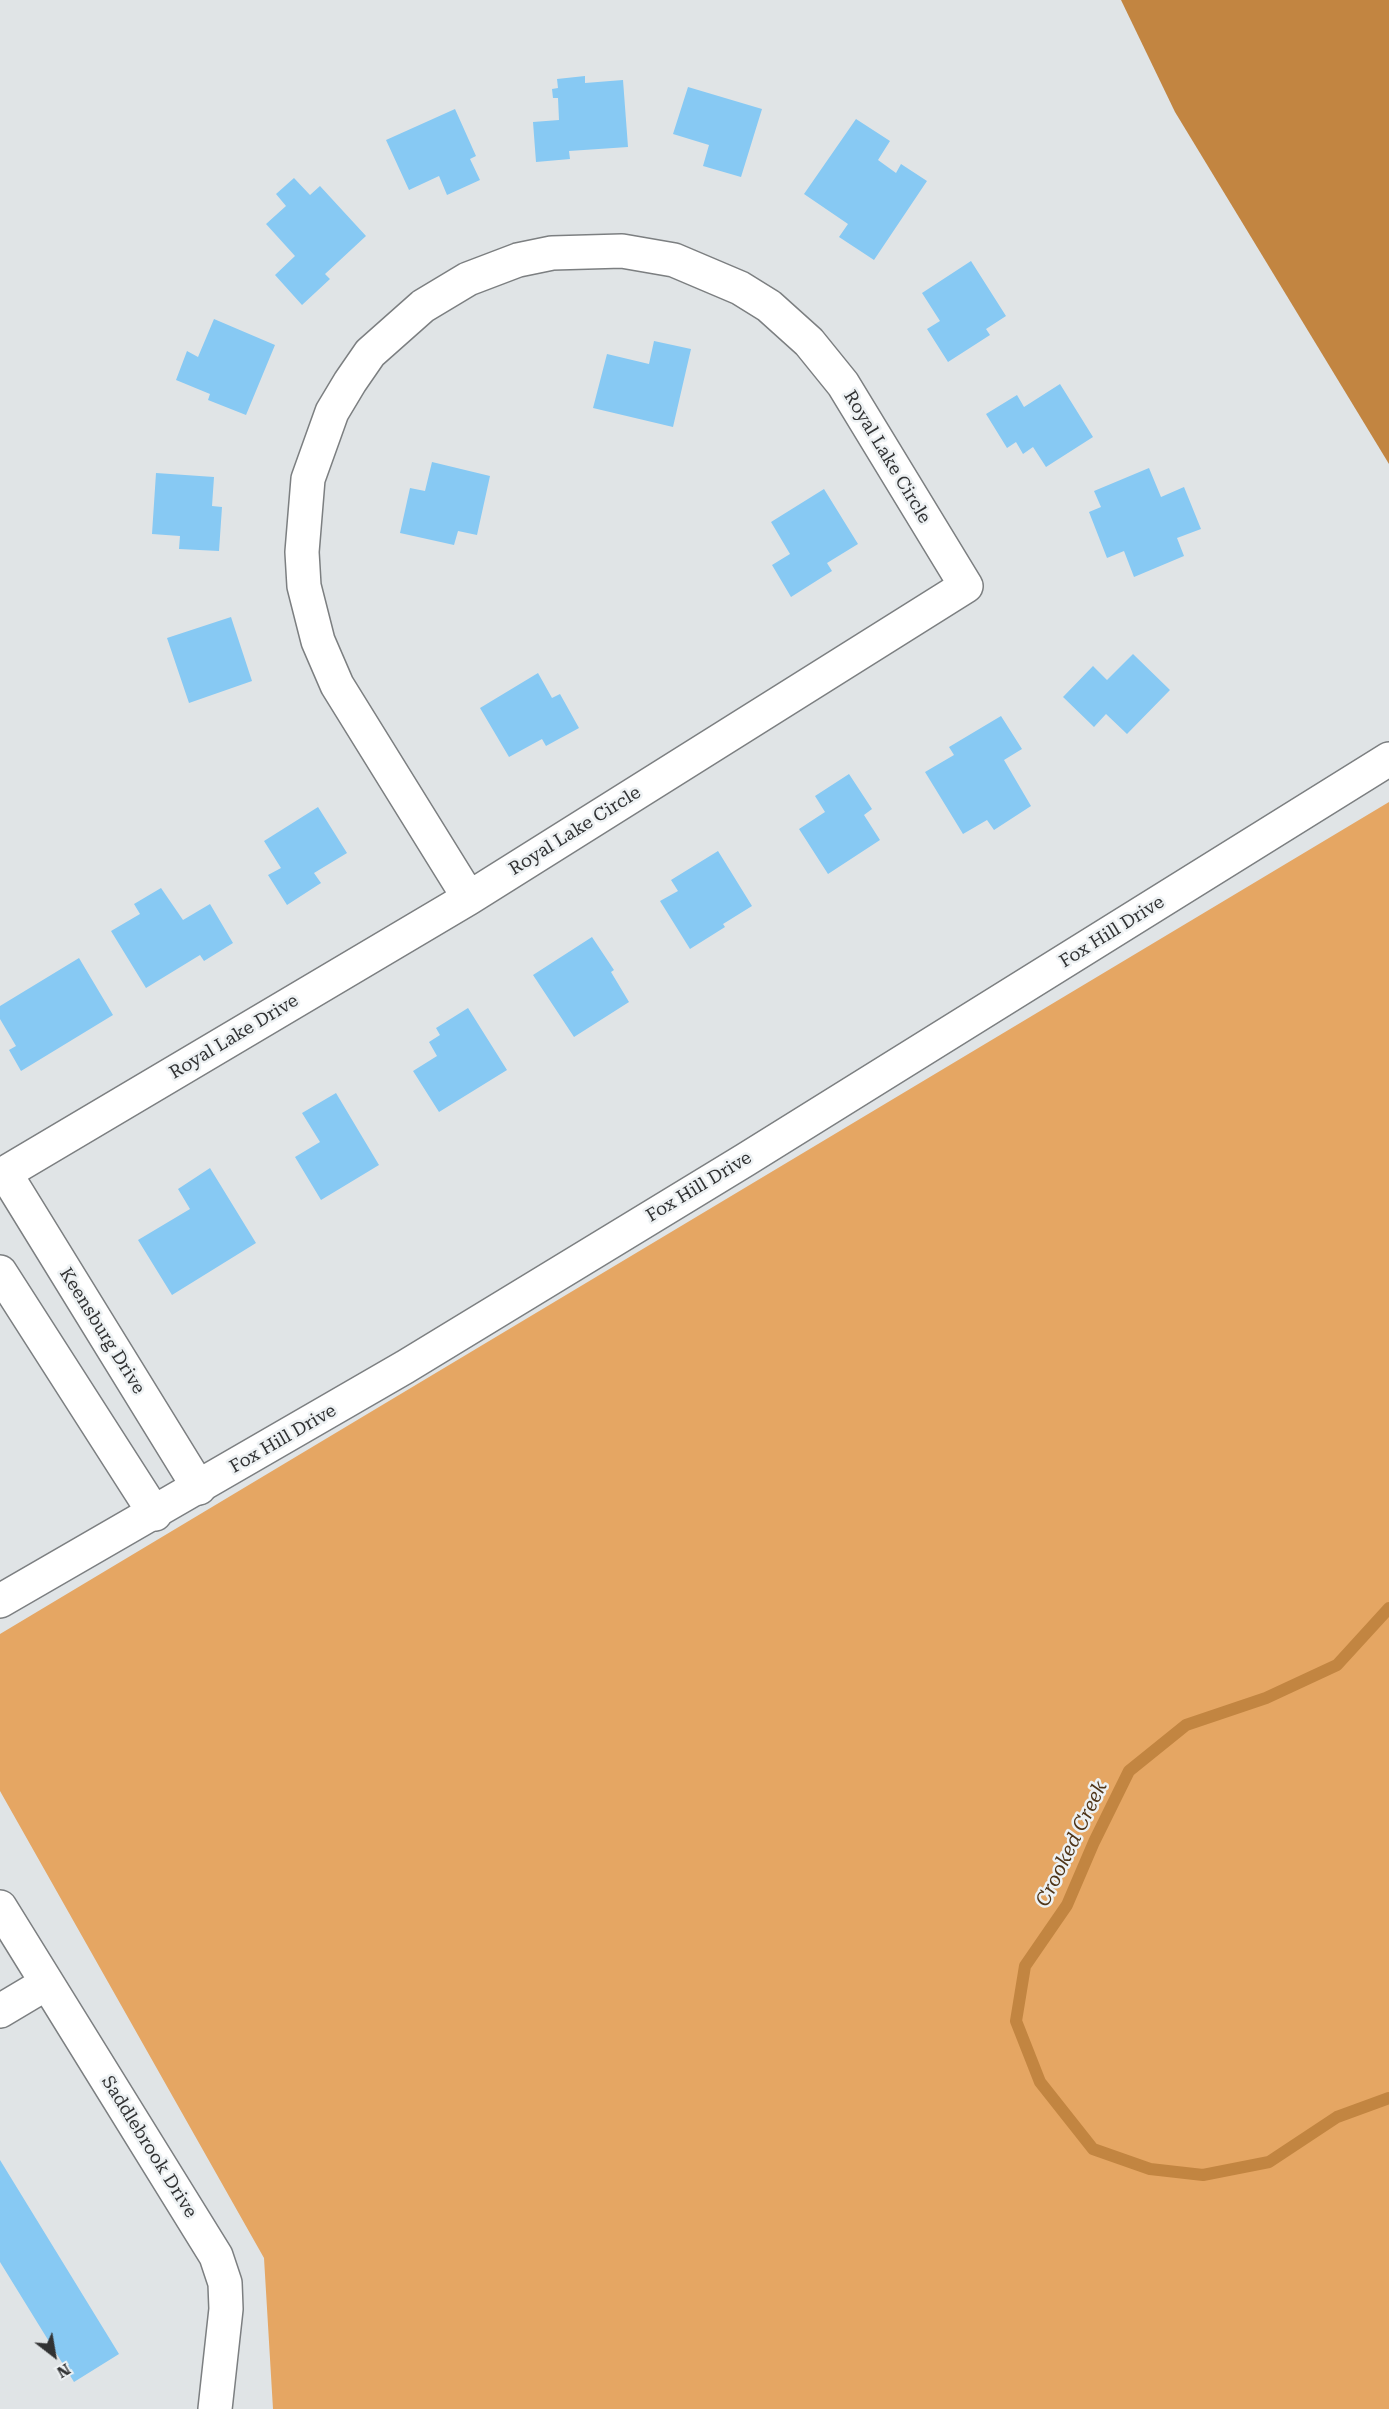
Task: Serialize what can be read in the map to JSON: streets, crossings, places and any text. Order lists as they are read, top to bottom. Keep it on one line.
{"streets":{"street":["Royal Lake Circle","Fox Hill Drive","Royal Lake Drive","Keensburg Drive","Saddlebrook Drive"]},"crossings":[["Royal Lake Circle","Royal Lake Drive"],["Fox Hill Drive","Keensburg Drive"],["Royal Lake Drive","Keensburg Drive"]],"water":["Crooked Creek"],"north":"bottom right"}
